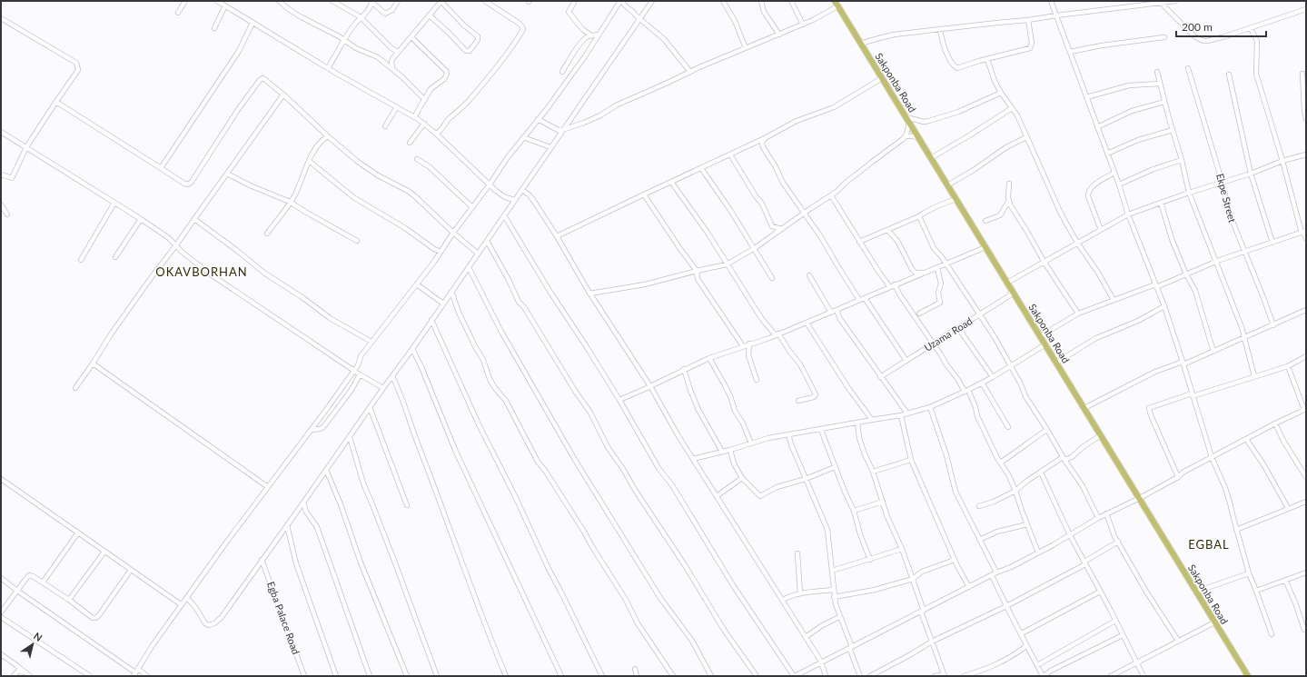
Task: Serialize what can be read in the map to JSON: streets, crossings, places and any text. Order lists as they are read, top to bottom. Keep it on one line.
{"streets":{"main road":["Sakponba Road"],"street":["Ekpe Street","Uzama Road","Egba Palace Road"]},"crossings":[["Sakponba Road","Uzama Road"]],"districts":["OKAVBORHAN","EGBAL"],"scale_bar":"200 m","north":"top right"}
